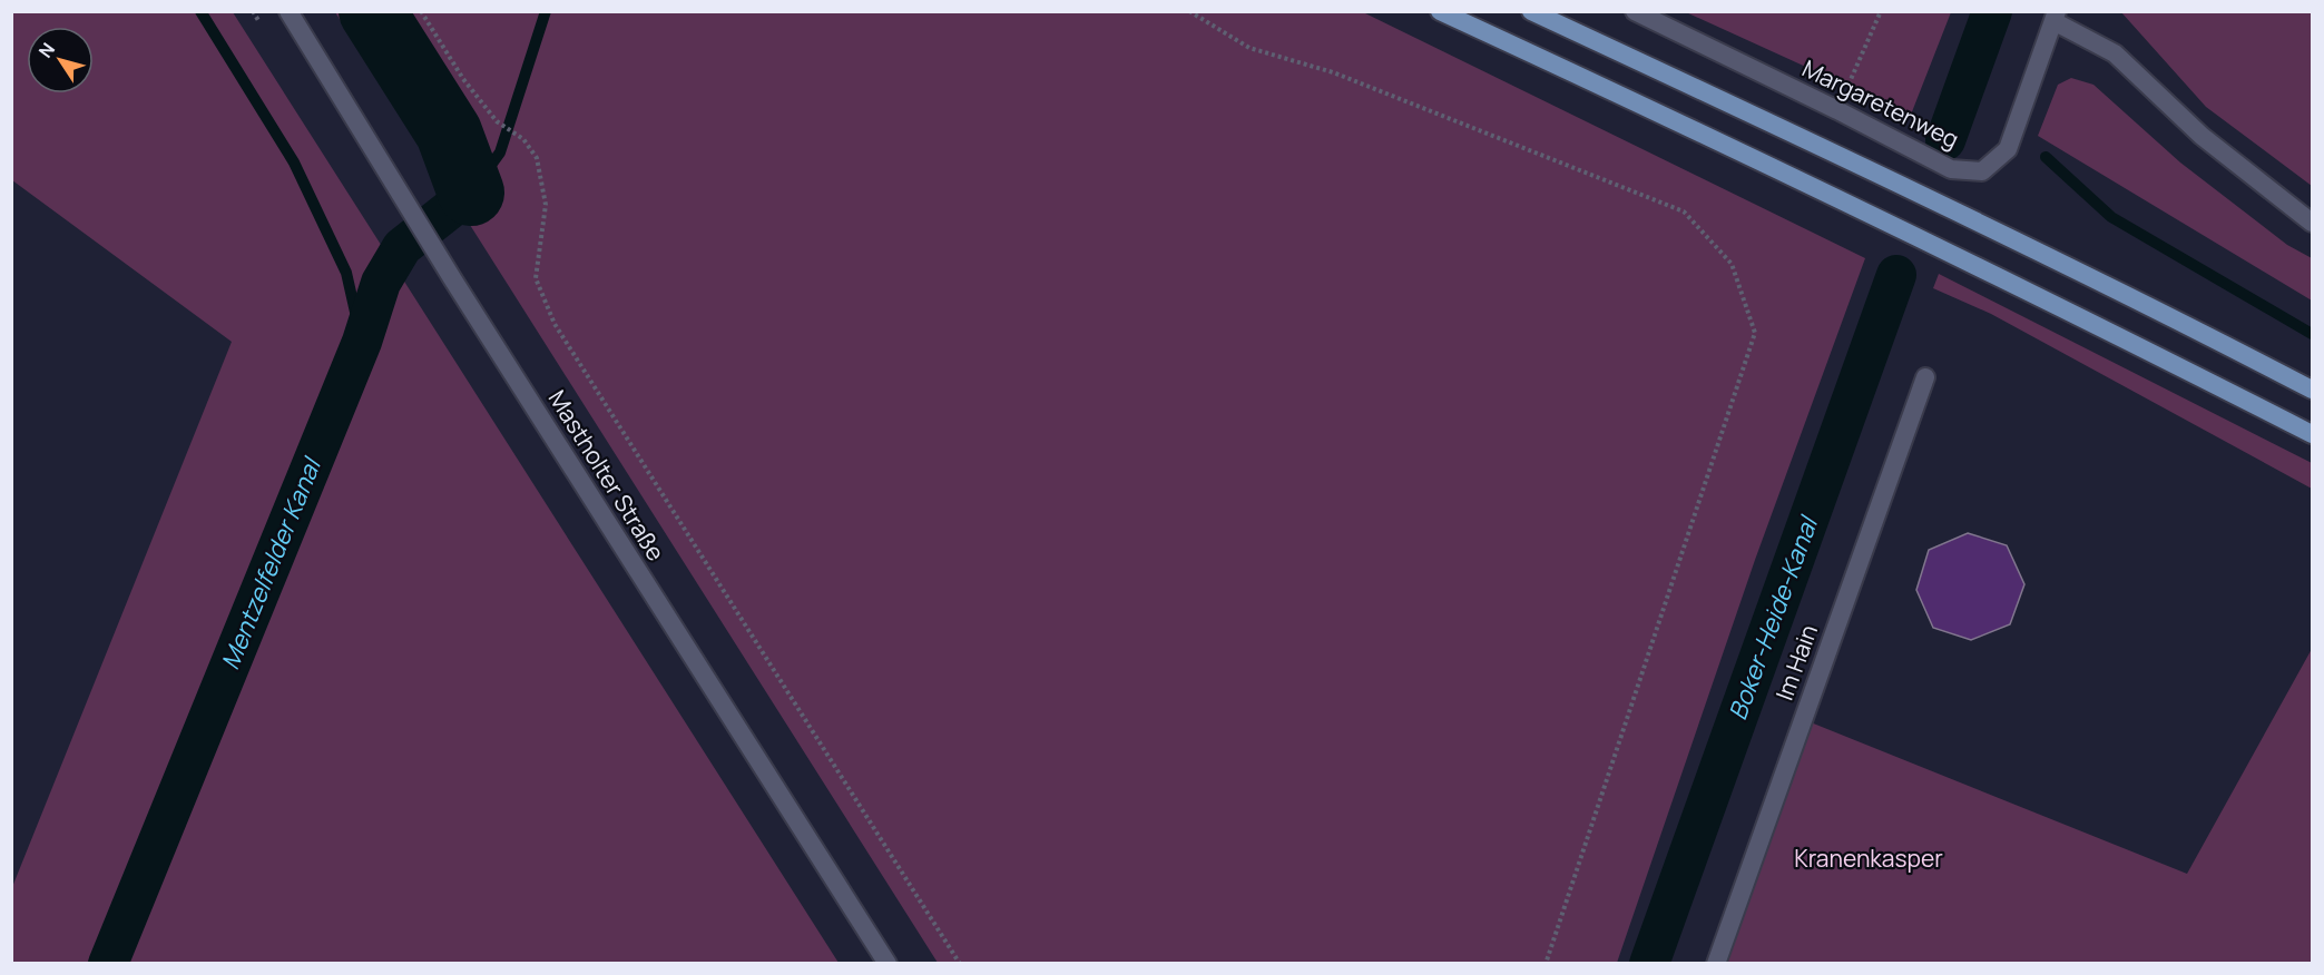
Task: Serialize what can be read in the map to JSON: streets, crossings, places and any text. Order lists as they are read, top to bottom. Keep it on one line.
{"streets":{"street":["Margaretenweg","Mastholter Straße","Im Hain"]},"water":["Mentzelfelder Kanal","Boker-Heide-Kanal"],"parks":["Kranenkasper"],"north":"top left"}
